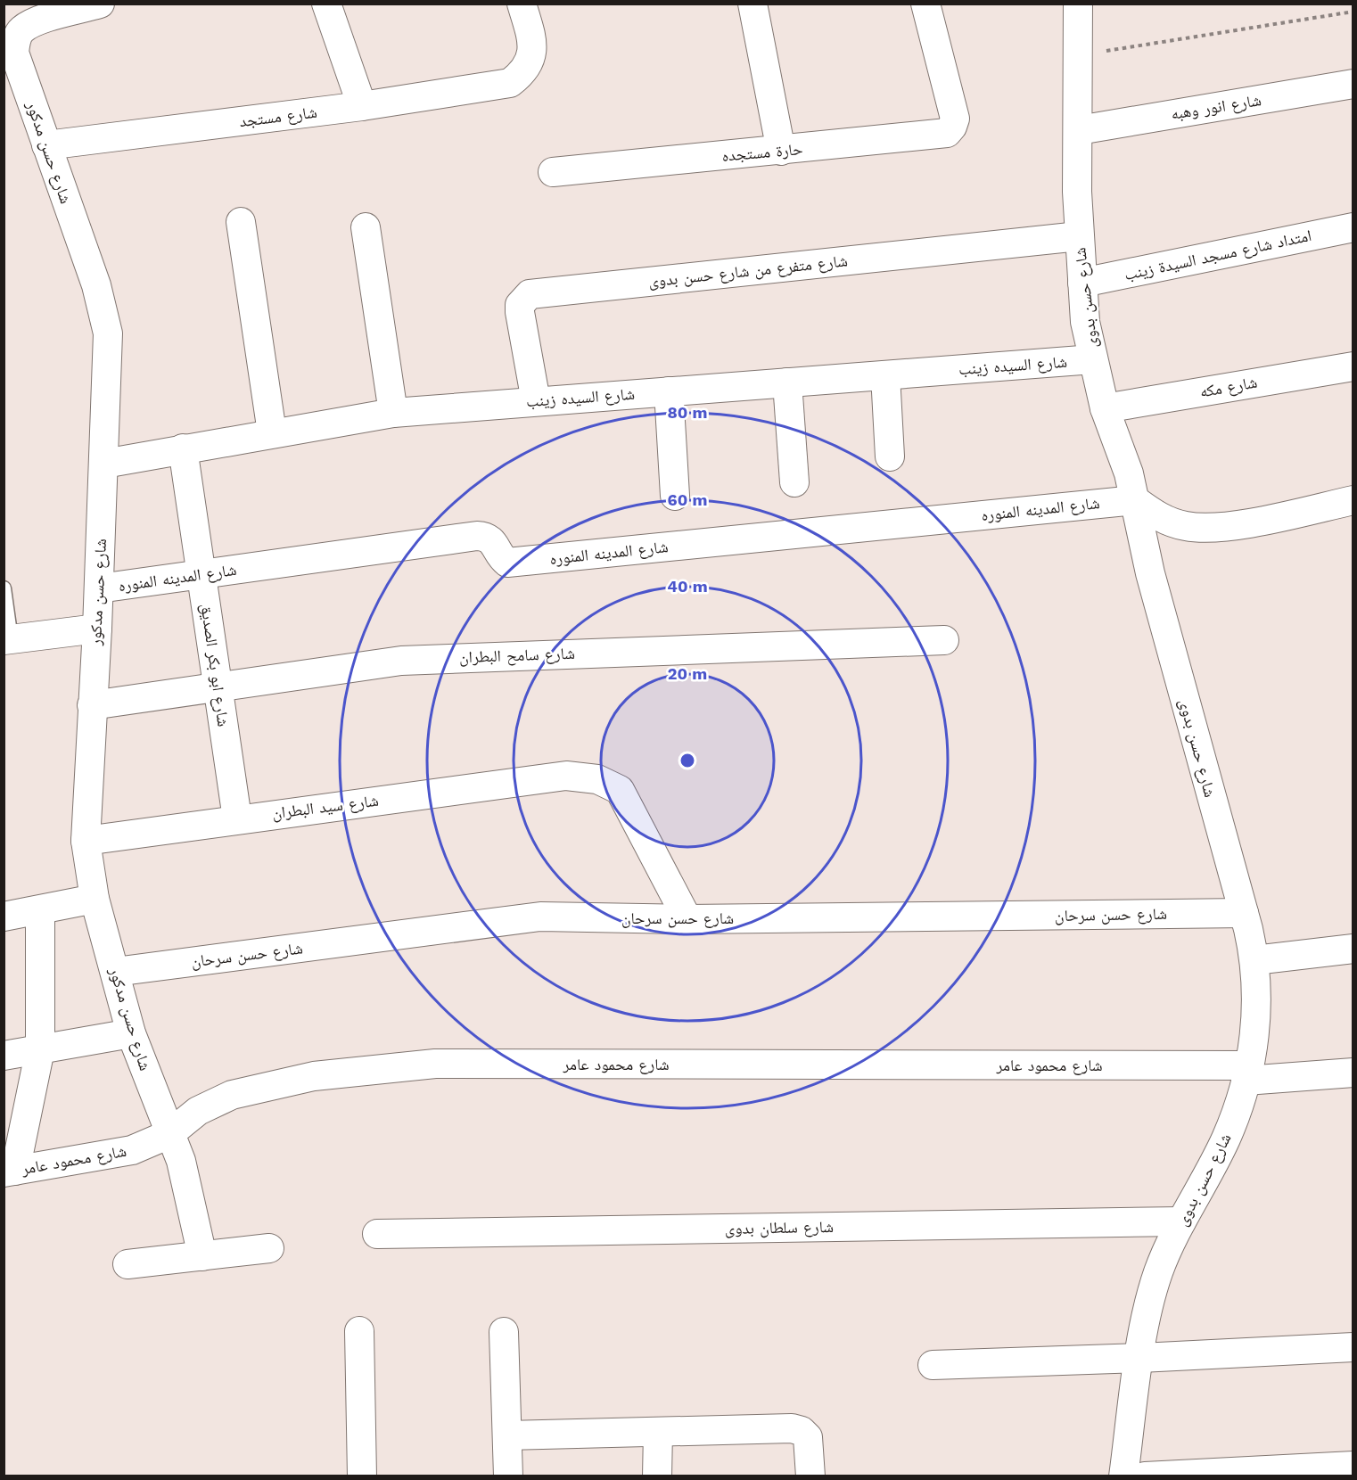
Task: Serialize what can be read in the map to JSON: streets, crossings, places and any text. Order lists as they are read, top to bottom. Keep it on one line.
{"streets":{"street":["شارع انور وهبه","شارع مستجد","شارع حسن مدكور","حارة مستجده","امتداد شارع مسجد السيدة زينب","شارع متفرع من شارع حسن بدوى","شارع حسن بدوى","شارع السيده زينب","شارع مكه","شارع المدينه المنوره","شارع سامح البطران","شارع ابو بكر الصديق","شارع سيد البطران","شارع حسن سرحان","شارع محمود عامر","شارع سلطان بدوى"]},"crossings":[["شارع انور وهبه","شارع حسن بدوى"],["شارع مستجد","شارع حسن مدكور"],["شارع حسن مدكور","شارع السيده زينب"],["شارع حسن مدكور","شارع المدينه المنوره"],["شارع حسن مدكور","شارع سامح البطران"],["شارع حسن مدكور","شارع سيد البطران"],["شارع حسن مدكور","شارع حسن سرحان"],["شارع حسن مدكور","شارع محمود عامر"],["امتداد شارع مسجد السيدة زينب","شارع حسن بدوى"],["شارع متفرع من شارع حسن بدوى","شارع حسن بدوى"],["شارع متفرع من شارع حسن بدوى","شارع السيده زينب"],["شارع حسن بدوى","شارع السيده زينب"],["شارع حسن بدوى","شارع مكه"],["شارع حسن بدوى","شارع المدينه المنوره"],["شارع حسن بدوى","شارع حسن سرحان"],["شارع حسن بدوى","شارع محمود عامر"],["شارع حسن بدوى","شارع سلطان بدوى"],["شارع السيده زينب","شارع ابو بكر الصديق"],["شارع المدينه المنوره","شارع ابو بكر الصديق"],["شارع سامح البطران","شارع ابو بكر الصديق"],["شارع ابو بكر الصديق","شارع سيد البطران"],["شارع سيد البطران","شارع حسن سرحان"]],"rings":["80 m","60 m","40 m","20 m"]}
